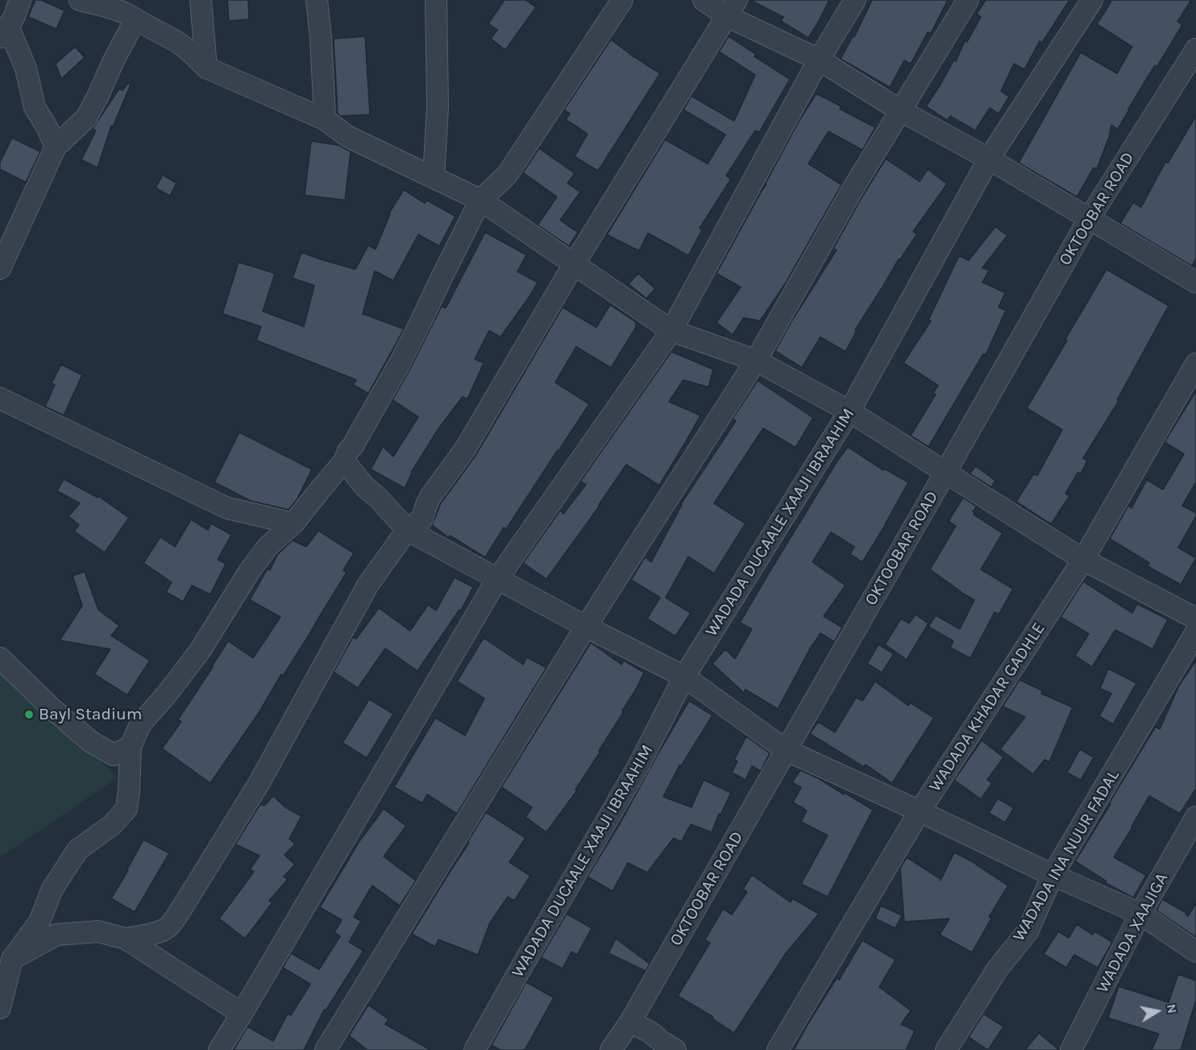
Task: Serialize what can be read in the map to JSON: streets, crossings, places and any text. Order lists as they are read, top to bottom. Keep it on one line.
{"streets":{"street":["OKTOOBAR ROAD","WADADA DUCAALE XAAJI IBRAAHIM","WADADA KHADAR GADHLE","WADADA INA NUUR FADAL","WADADA XAAJIGA"]},"places":["Bayl Stadium"],"north":"right"}
